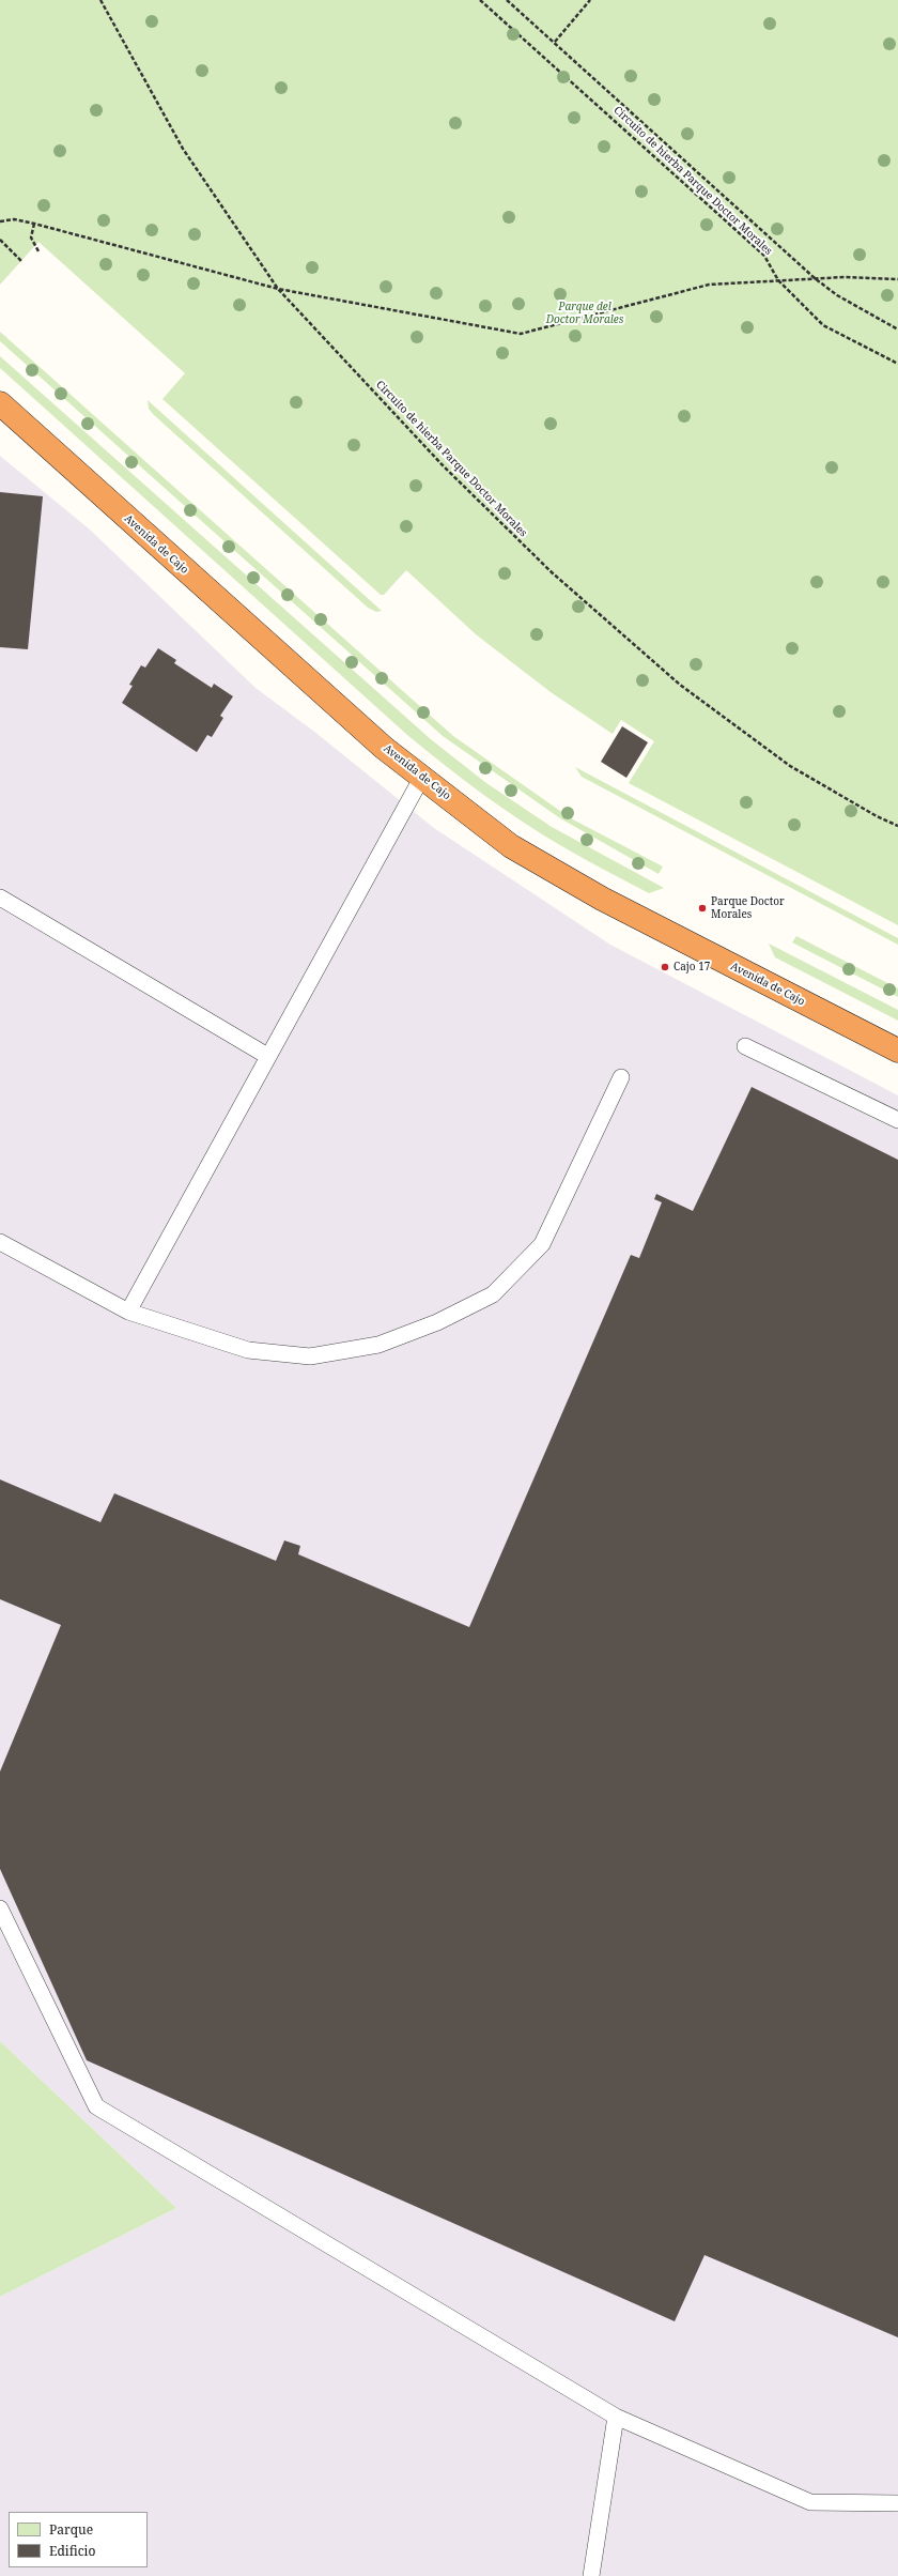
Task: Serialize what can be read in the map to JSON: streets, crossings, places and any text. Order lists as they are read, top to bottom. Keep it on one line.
{"streets":{"highway":["Avenida de Cajo"],"path":["Circuito de hierba Parque Doctor Morales"]},"parks":["Parque del Doctor Morales"],"places":["Parque Doctor Morales","Cajo 17"],"legend":["Parque","Edificio"]}
